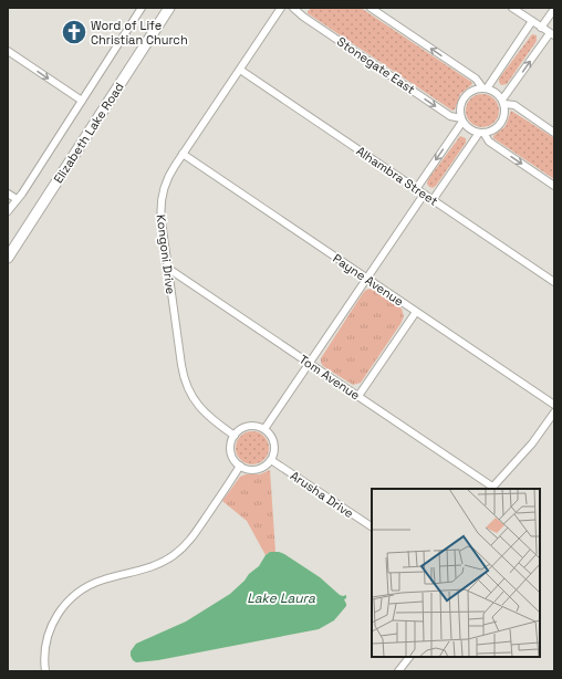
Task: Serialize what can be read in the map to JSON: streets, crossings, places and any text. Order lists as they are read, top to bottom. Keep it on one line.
{"streets":{"main road":["Elizabeth Lake Road"],"street":["Stonegate East","Alhambra Street","Kongoni Drive","Payne Avenue","Tom Avenue","Arusha Drive"]},"crossings":[["Alhambra Street","Kongoni Drive"],["Kongoni Drive","Payne Avenue"],["Kongoni Drive","Tom Avenue"],["Kongoni Drive","Arusha Drive"]],"water":["Lake Laura"],"places":{"church":["Word of Life Christian Church"]}}
